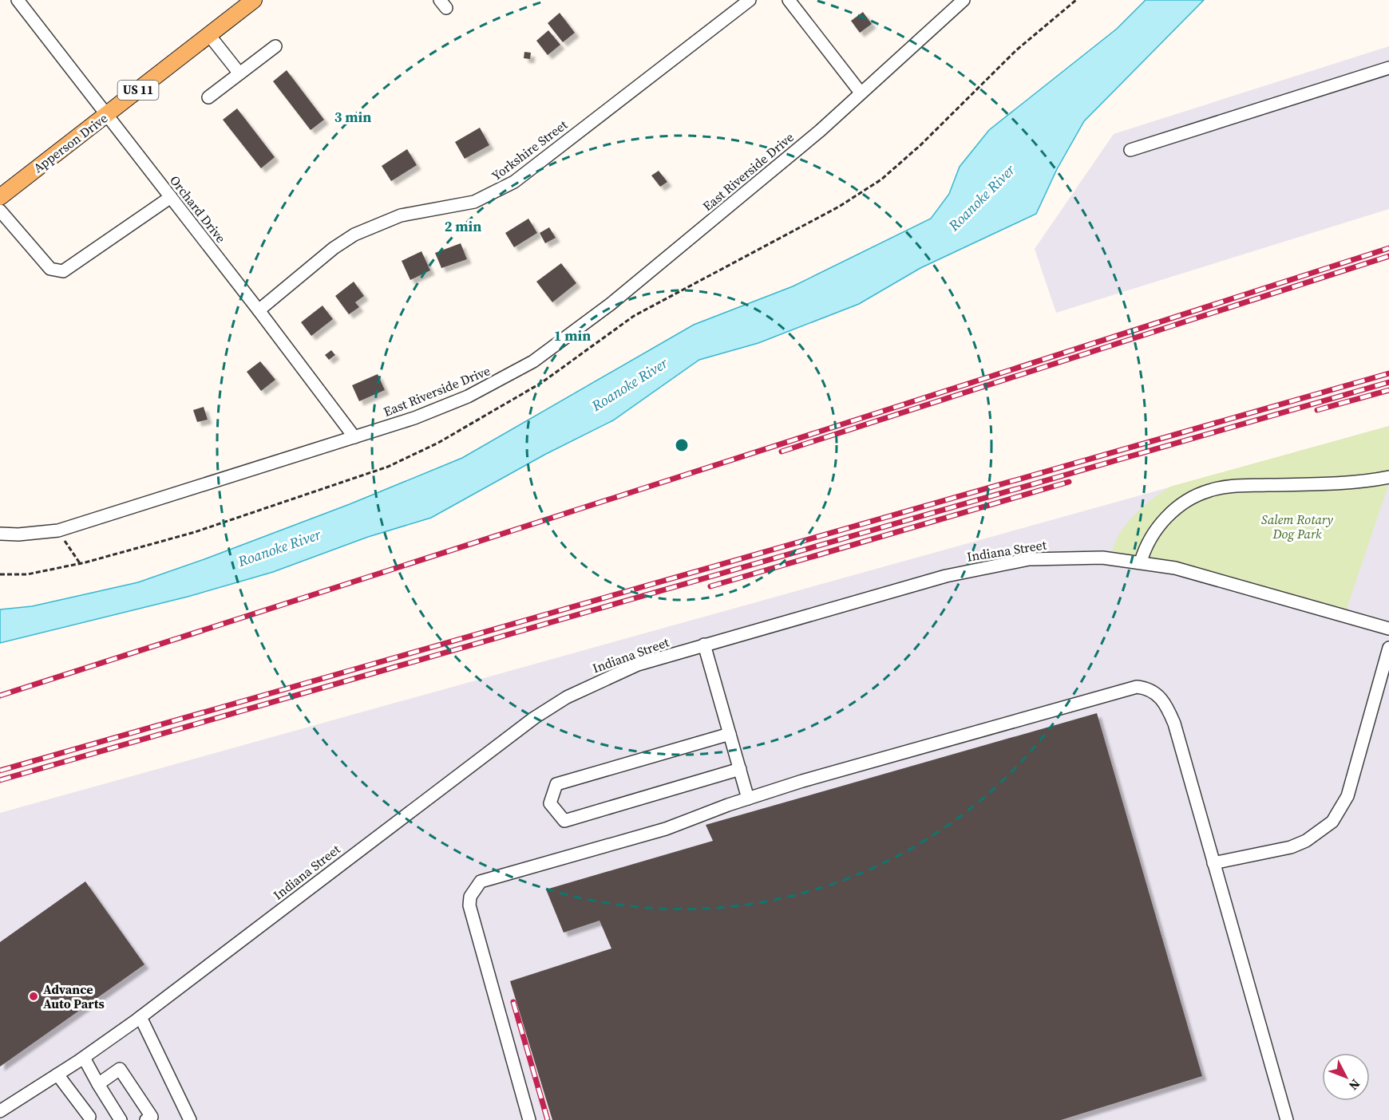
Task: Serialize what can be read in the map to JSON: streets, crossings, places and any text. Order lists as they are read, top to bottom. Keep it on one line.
{"streets":{"main road":["US 11","Apperson Drive"],"street":["Yorkshire Street","East Riverside Drive","Orchard Drive","Indiana Street"]},"crossings":[["Apperson Drive","Orchard Drive"],["Yorkshire Street","Orchard Drive"],["East Riverside Drive","Orchard Drive"]],"water":["Roanoke River"],"parks":["Salem Rotary Dog Park"],"places":["Advance Auto Parts"],"north":"bottom right","rings":["3 min","2 min","1 min"]}
